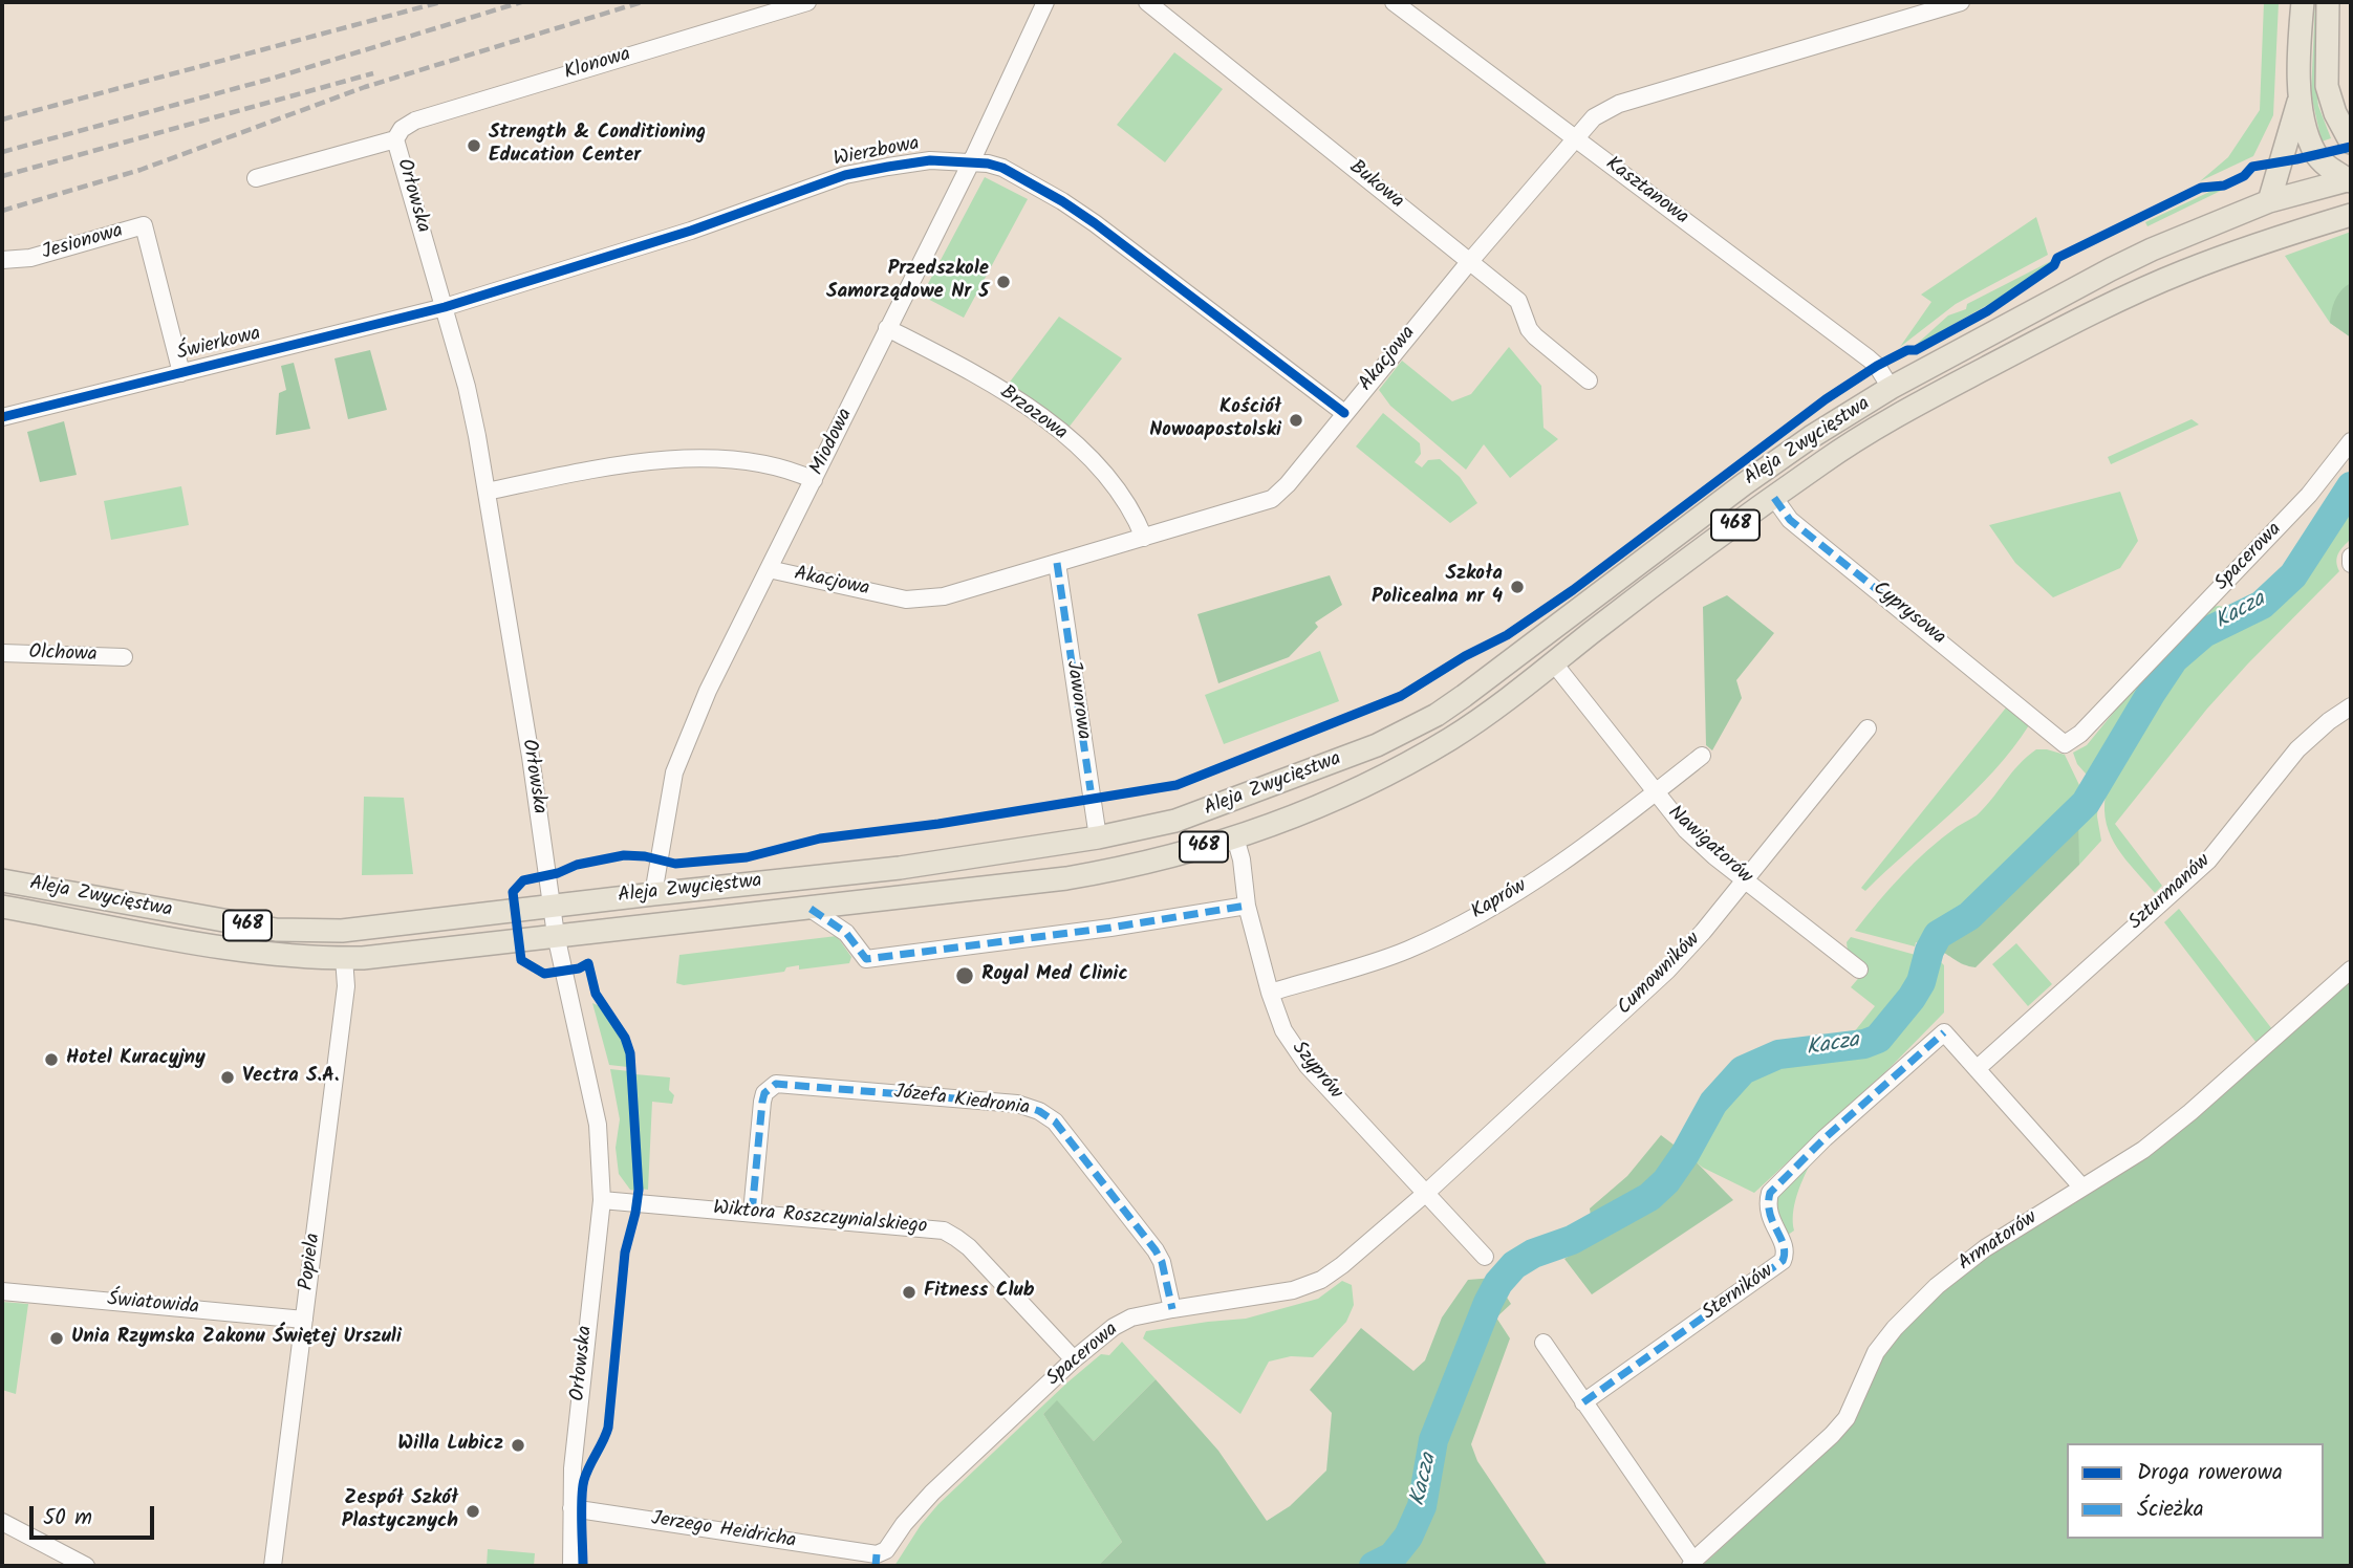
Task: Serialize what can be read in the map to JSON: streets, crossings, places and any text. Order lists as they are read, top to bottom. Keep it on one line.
{"streets":{"main road":["Aleja Zwycięstwa","468"],"street":["Klonowa","Wierzbowa","Bukowa","Kasztanowa","Orłowska","Jesionowa","Świerkowa","Akacjowa","Brzozowa","Miodowa","Spacerowa","Cyprysowa","Olchowa","Jaworowa","Nawigatorów","Szturmanów","Kaprów","Cumowników","Szyprów","Józefa Kiedronia","Wiktora Roszczynialskiego","Armatorów","Popiela","Sterników","Światowida","Jerzego Heidricha"]},"crossings":[["Klonowa","Orłowska"],["Wierzbowa","Orłowska"],["Wierzbowa","Świerkowa"],["Wierzbowa","Akacjowa"],["Wierzbowa","Miodowa"],["Bukowa","Akacjowa"],["Kasztanowa","Akacjowa"],["Kasztanowa","Aleja Zwycięstwa"],["Orłowska","Świerkowa"],["Orłowska","Aleja Zwycięstwa"],["Orłowska","Wiktora Roszczynialskiego"],["Orłowska","Jerzego Heidricha"],["Jesionowa","Świerkowa"],["Akacjowa","Brzozowa"],["Akacjowa","Miodowa"],["Akacjowa","Jaworowa"],["Brzozowa","Miodowa"],["Miodowa","Aleja Zwycięstwa"],["Aleja Zwycięstwa","Cyprysowa"],["Aleja Zwycięstwa","Jaworowa"],["Aleja Zwycięstwa","Nawigatorów"],["Aleja Zwycięstwa","Szyprów"],["Aleja Zwycięstwa","Popiela"],["Spacerowa","Cyprysowa"],["Spacerowa","Cumowników"],["Spacerowa","Szyprów"],["Spacerowa","Józefa Kiedronia"],["Spacerowa","Wiktora Roszczynialskiego"],["Spacerowa","Jerzego Heidricha"],["Nawigatorów","Kaprów"],["Nawigatorów","Cumowników"],["Szturmanów","Sterników"],["Kaprów","Szyprów"],["Cumowników","Szyprów"],["Józefa Kiedronia","Wiktora Roszczynialskiego"],["Popiela","Światowida"]],"water":["Kacza"],"places":["Strength & Conditioning Education Center","Przedszkole Samorządowe Nr 5","Kościół Nowoapostolski","Szkoła Policealna nr 4","Royal Med Clinic","Hotel Kuracyjny","Vectra S.A.","Fitness Club","Unia Rzymska Zakonu Świętej Urszuli","Willa Lubicz","Zespół Szkół Plastycznych"],"legend":["Droga rowerowa","Ścieżka"],"scale_bar":"50 m"}
